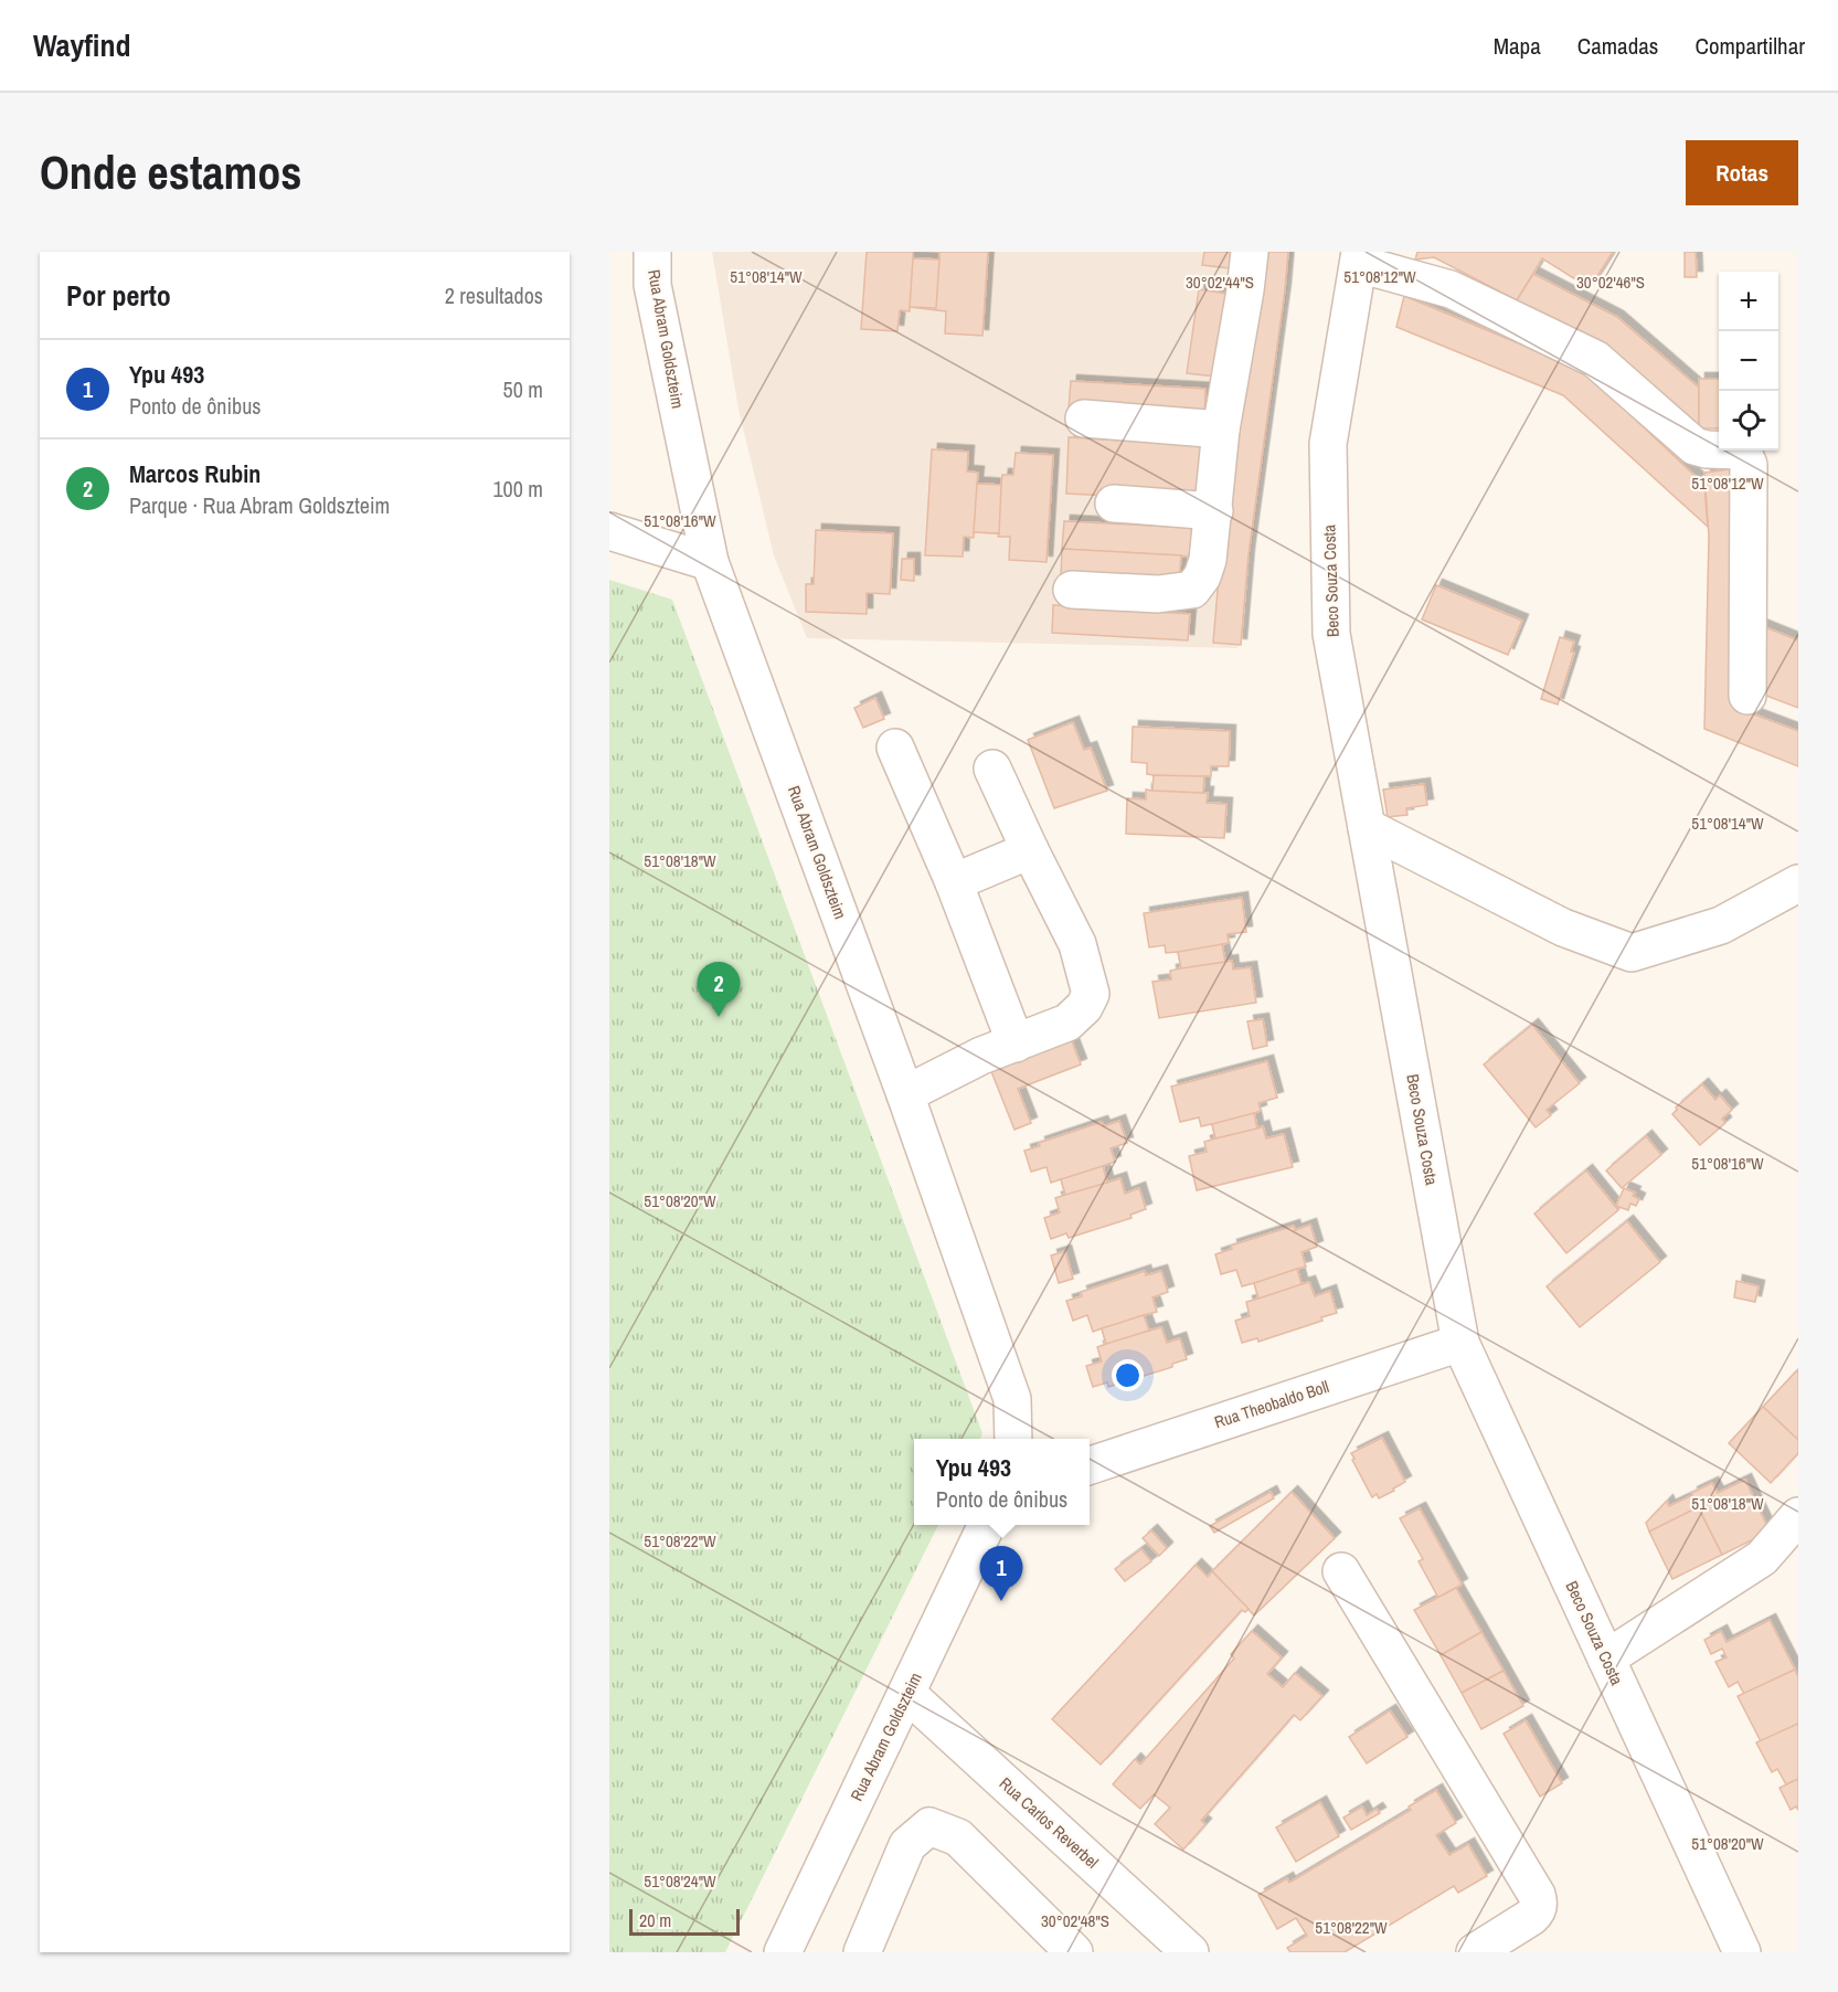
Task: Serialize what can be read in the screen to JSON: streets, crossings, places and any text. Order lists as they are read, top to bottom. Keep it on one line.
{"streets":{"street":["Rua Abram Goldszteim","Beco Souza Costa","Rua Theobaldo Boll","Rua Carlos Reverbel"]},"crossings":[["Rua Abram Goldszteim","Rua Carlos Reverbel"],["Beco Souza Costa","Rua Theobaldo Boll"]],"scale_bar":"20 m","page":{"header":"Wayfind","nav":["Mapa","Camadas","Compartilhar"],"buttons":"Rotas","title":"Onde estamos","heading":["Por perto","2 resultados"],"map_buttons":["+","−"],"list":[{"mark":"1","name":"Ypu 493","note":"Ponto de ônibus","value":"50 m"},{"mark":"2","name":"Marcos Rubin","note":"Parque · Rua Abram Goldszteim","value":"100 m"}],"pins":["2","1"],"popup":["Ypu 493","Ponto de ônibus"],"scale":"20 m"},"coordinates":["51°08'14\"W","51°08'12\"W","30°02'44\"S","30°02'46\"S","51°08'16\"W","51°08'18\"W","51°08'20\"W","51°08'22\"W","51°08'24\"W","30°02'48\"S"]}
